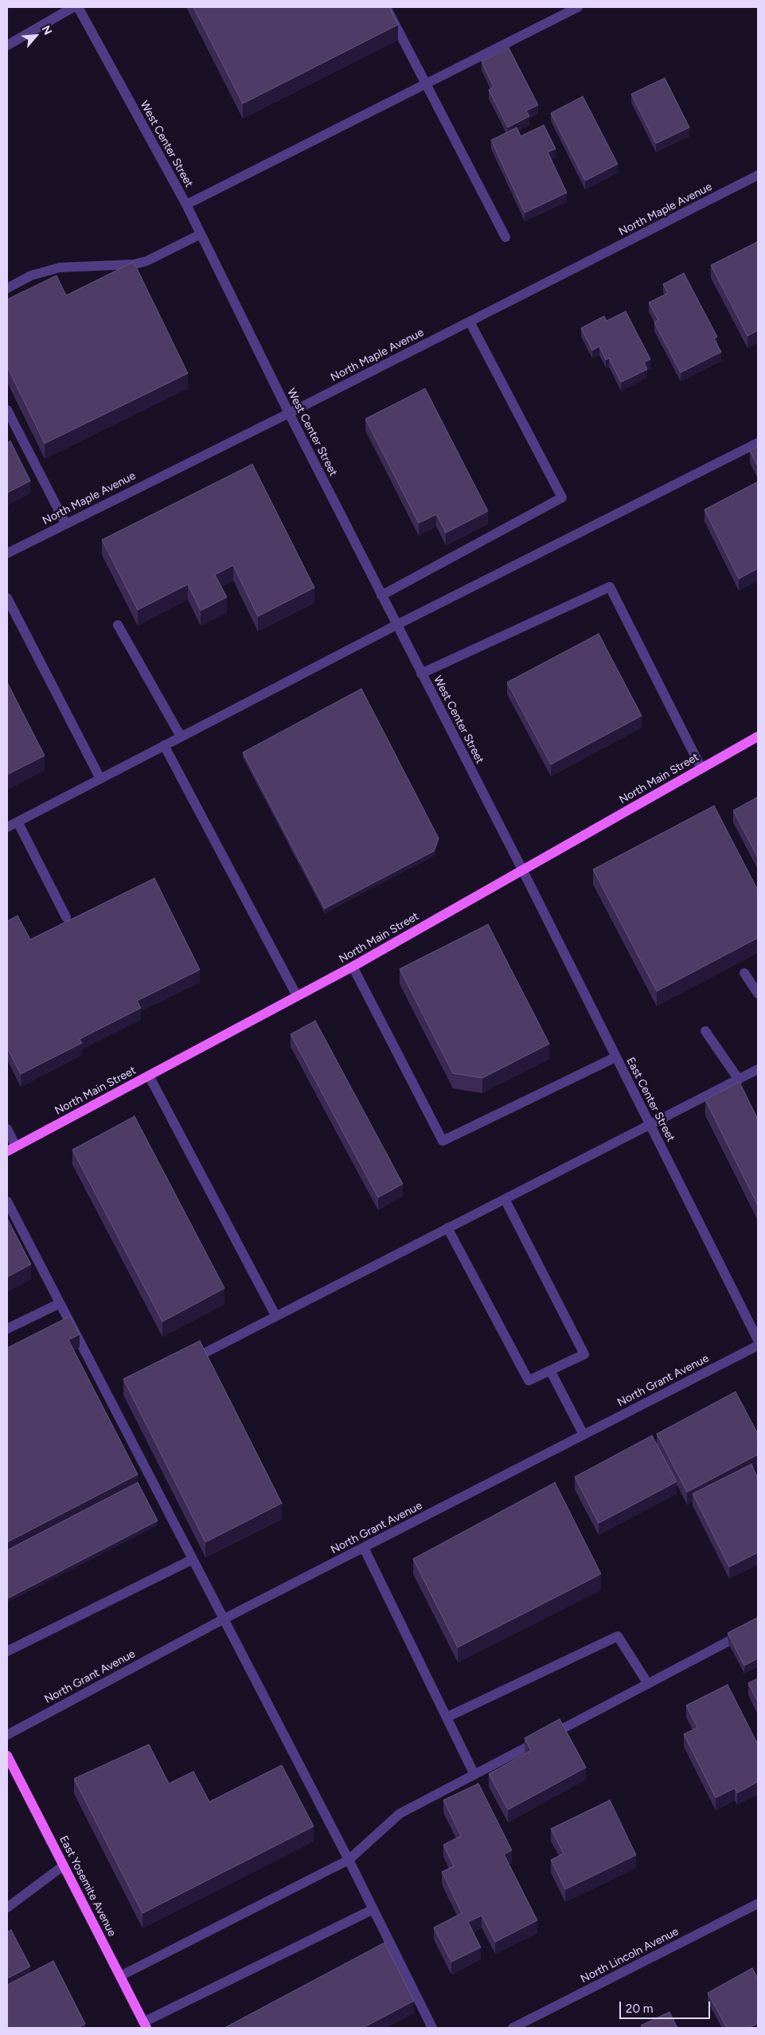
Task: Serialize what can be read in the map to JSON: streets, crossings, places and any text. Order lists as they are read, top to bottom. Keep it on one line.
{"streets":{"main road":["North Main Street","East Yosemite Avenue"],"street":["West Center Street","North Maple Avenue","East Center Street","North Grant Avenue","North Lincoln Avenue"]},"crossings":[["West Center Street","North Maple Avenue"],["West Center Street","North Main Street"],["West Center Street","East Center Street"],["North Main Street","East Center Street"]],"scale_bar":"20 m","north":"top right"}
